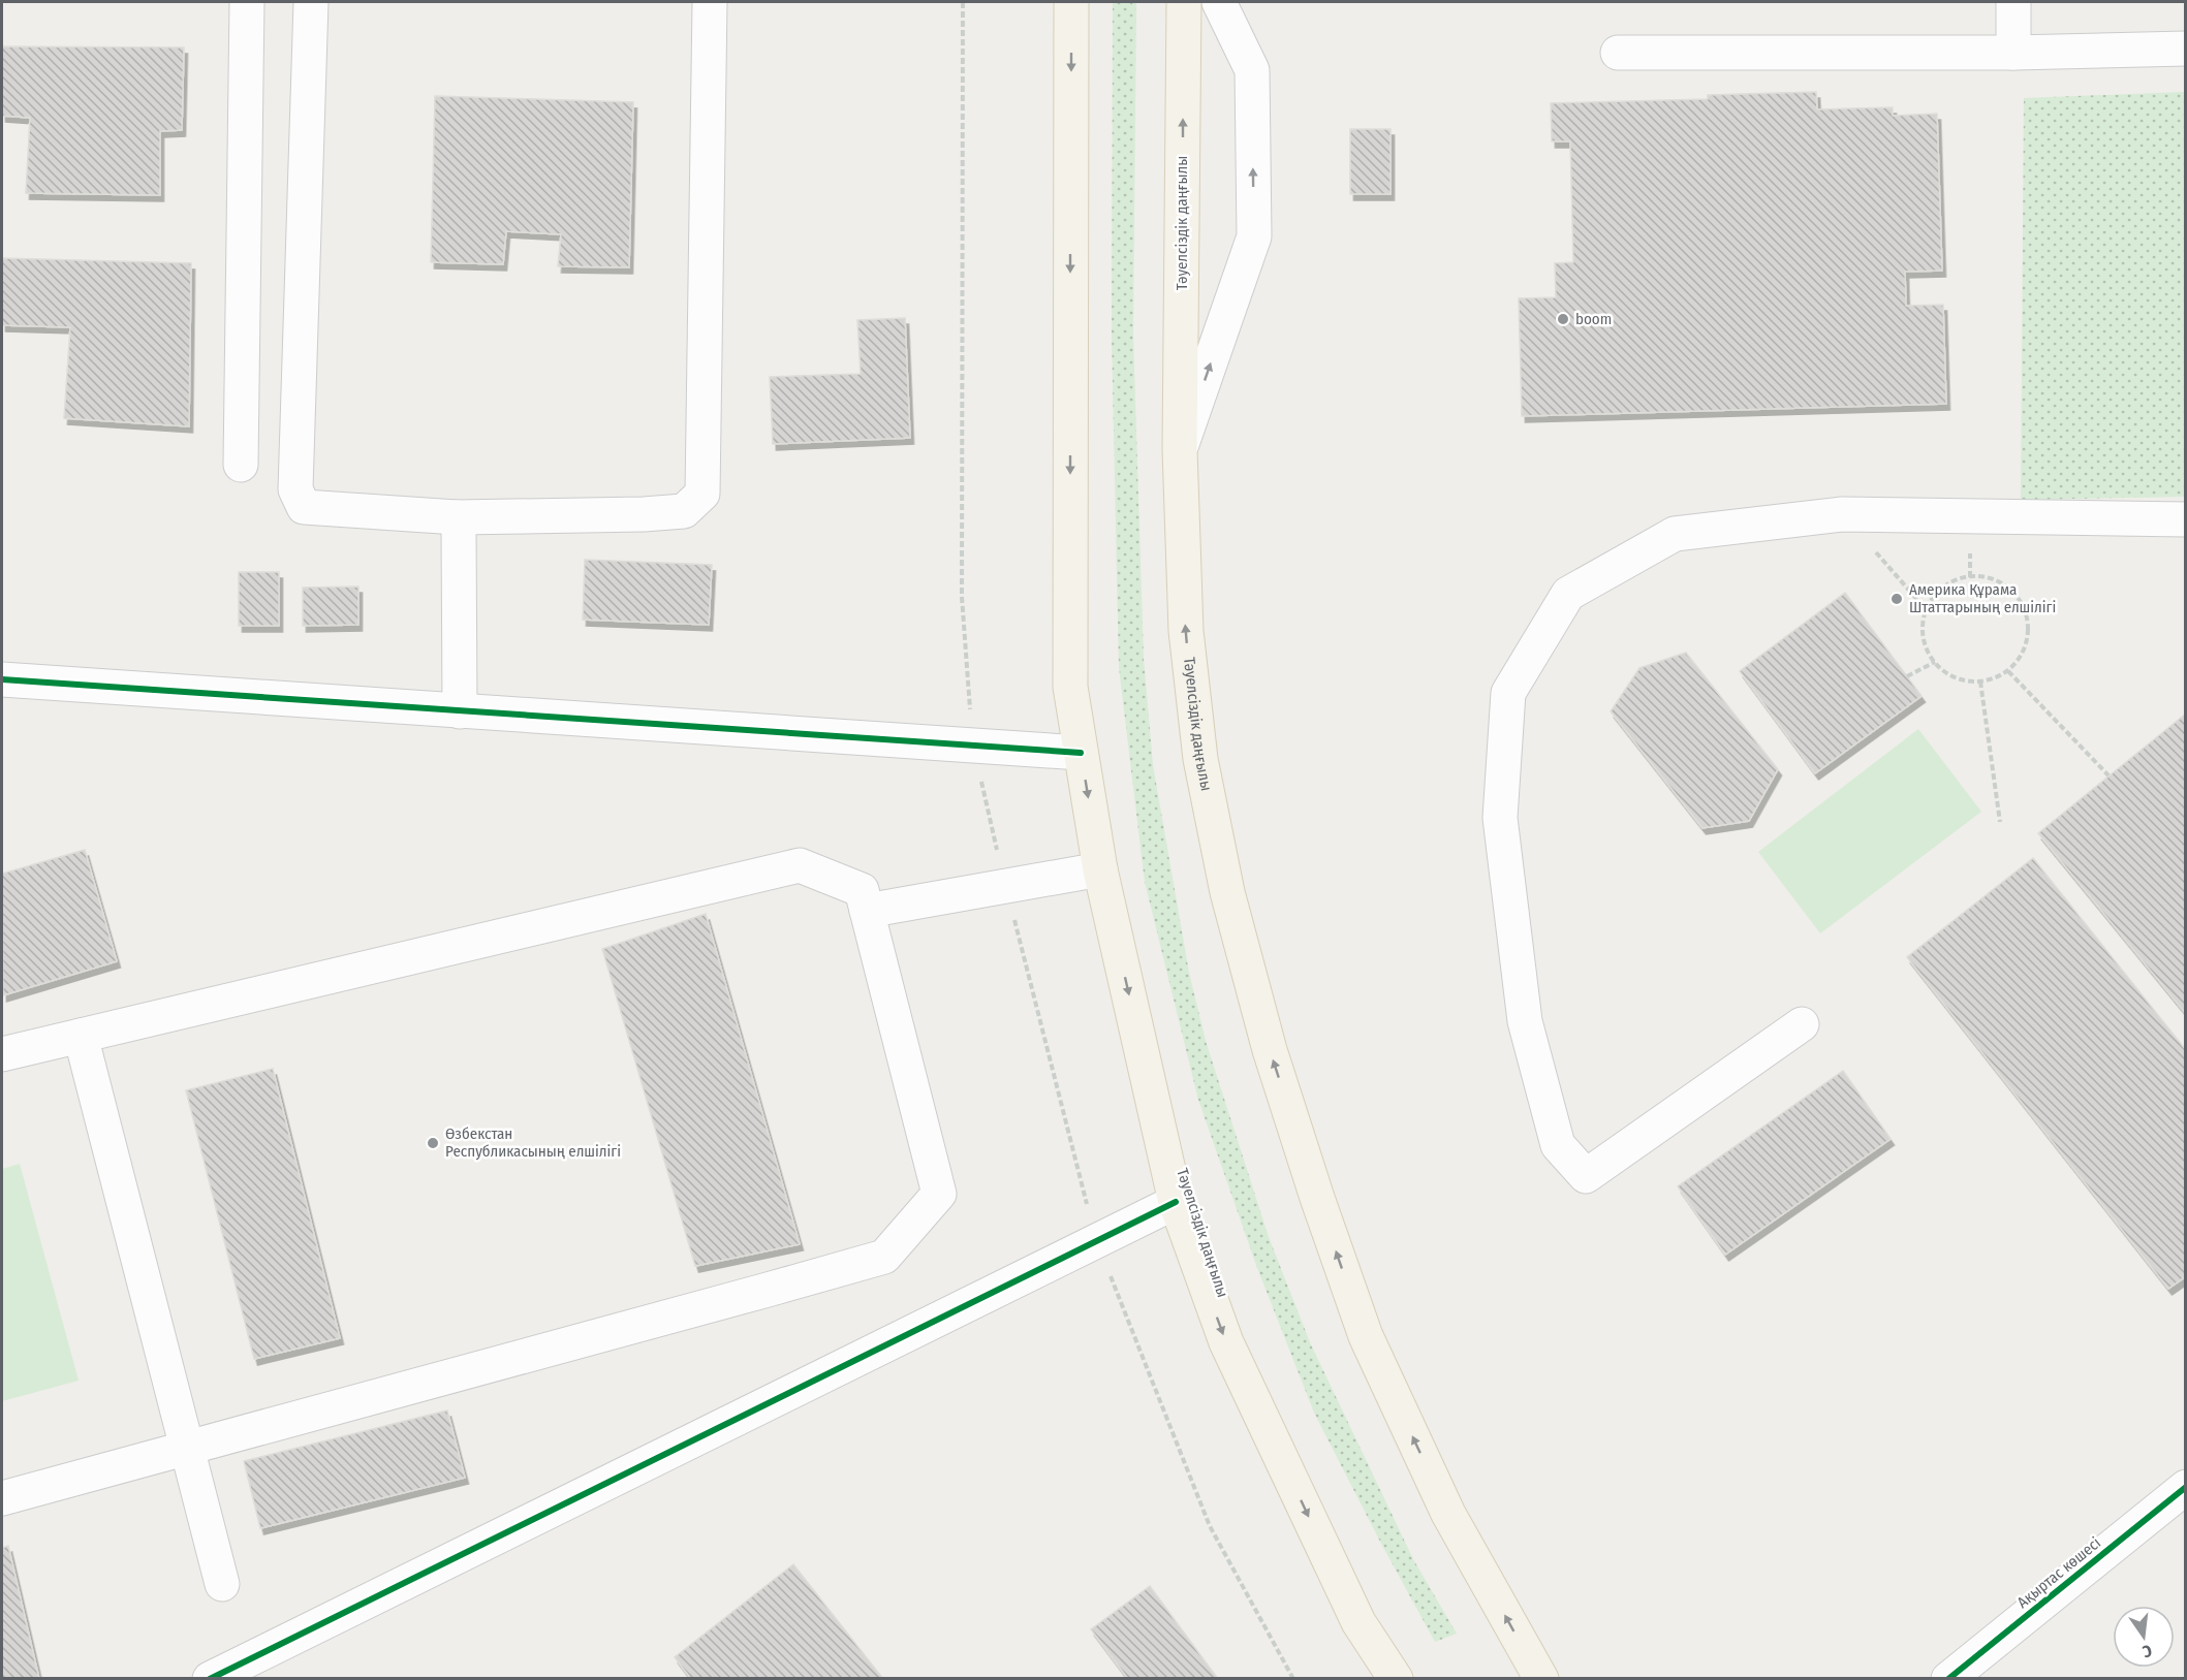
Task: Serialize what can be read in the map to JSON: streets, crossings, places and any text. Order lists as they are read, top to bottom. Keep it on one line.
{"streets":{"main road":["Тәуелсіздік даңғылы"],"street":["Ақыртас көшесі"]},"places":["boom","Америка Құрама Штаттарының елшілігі","Өзбекстан Республикасының елшілігі"],"north":"bottom"}
